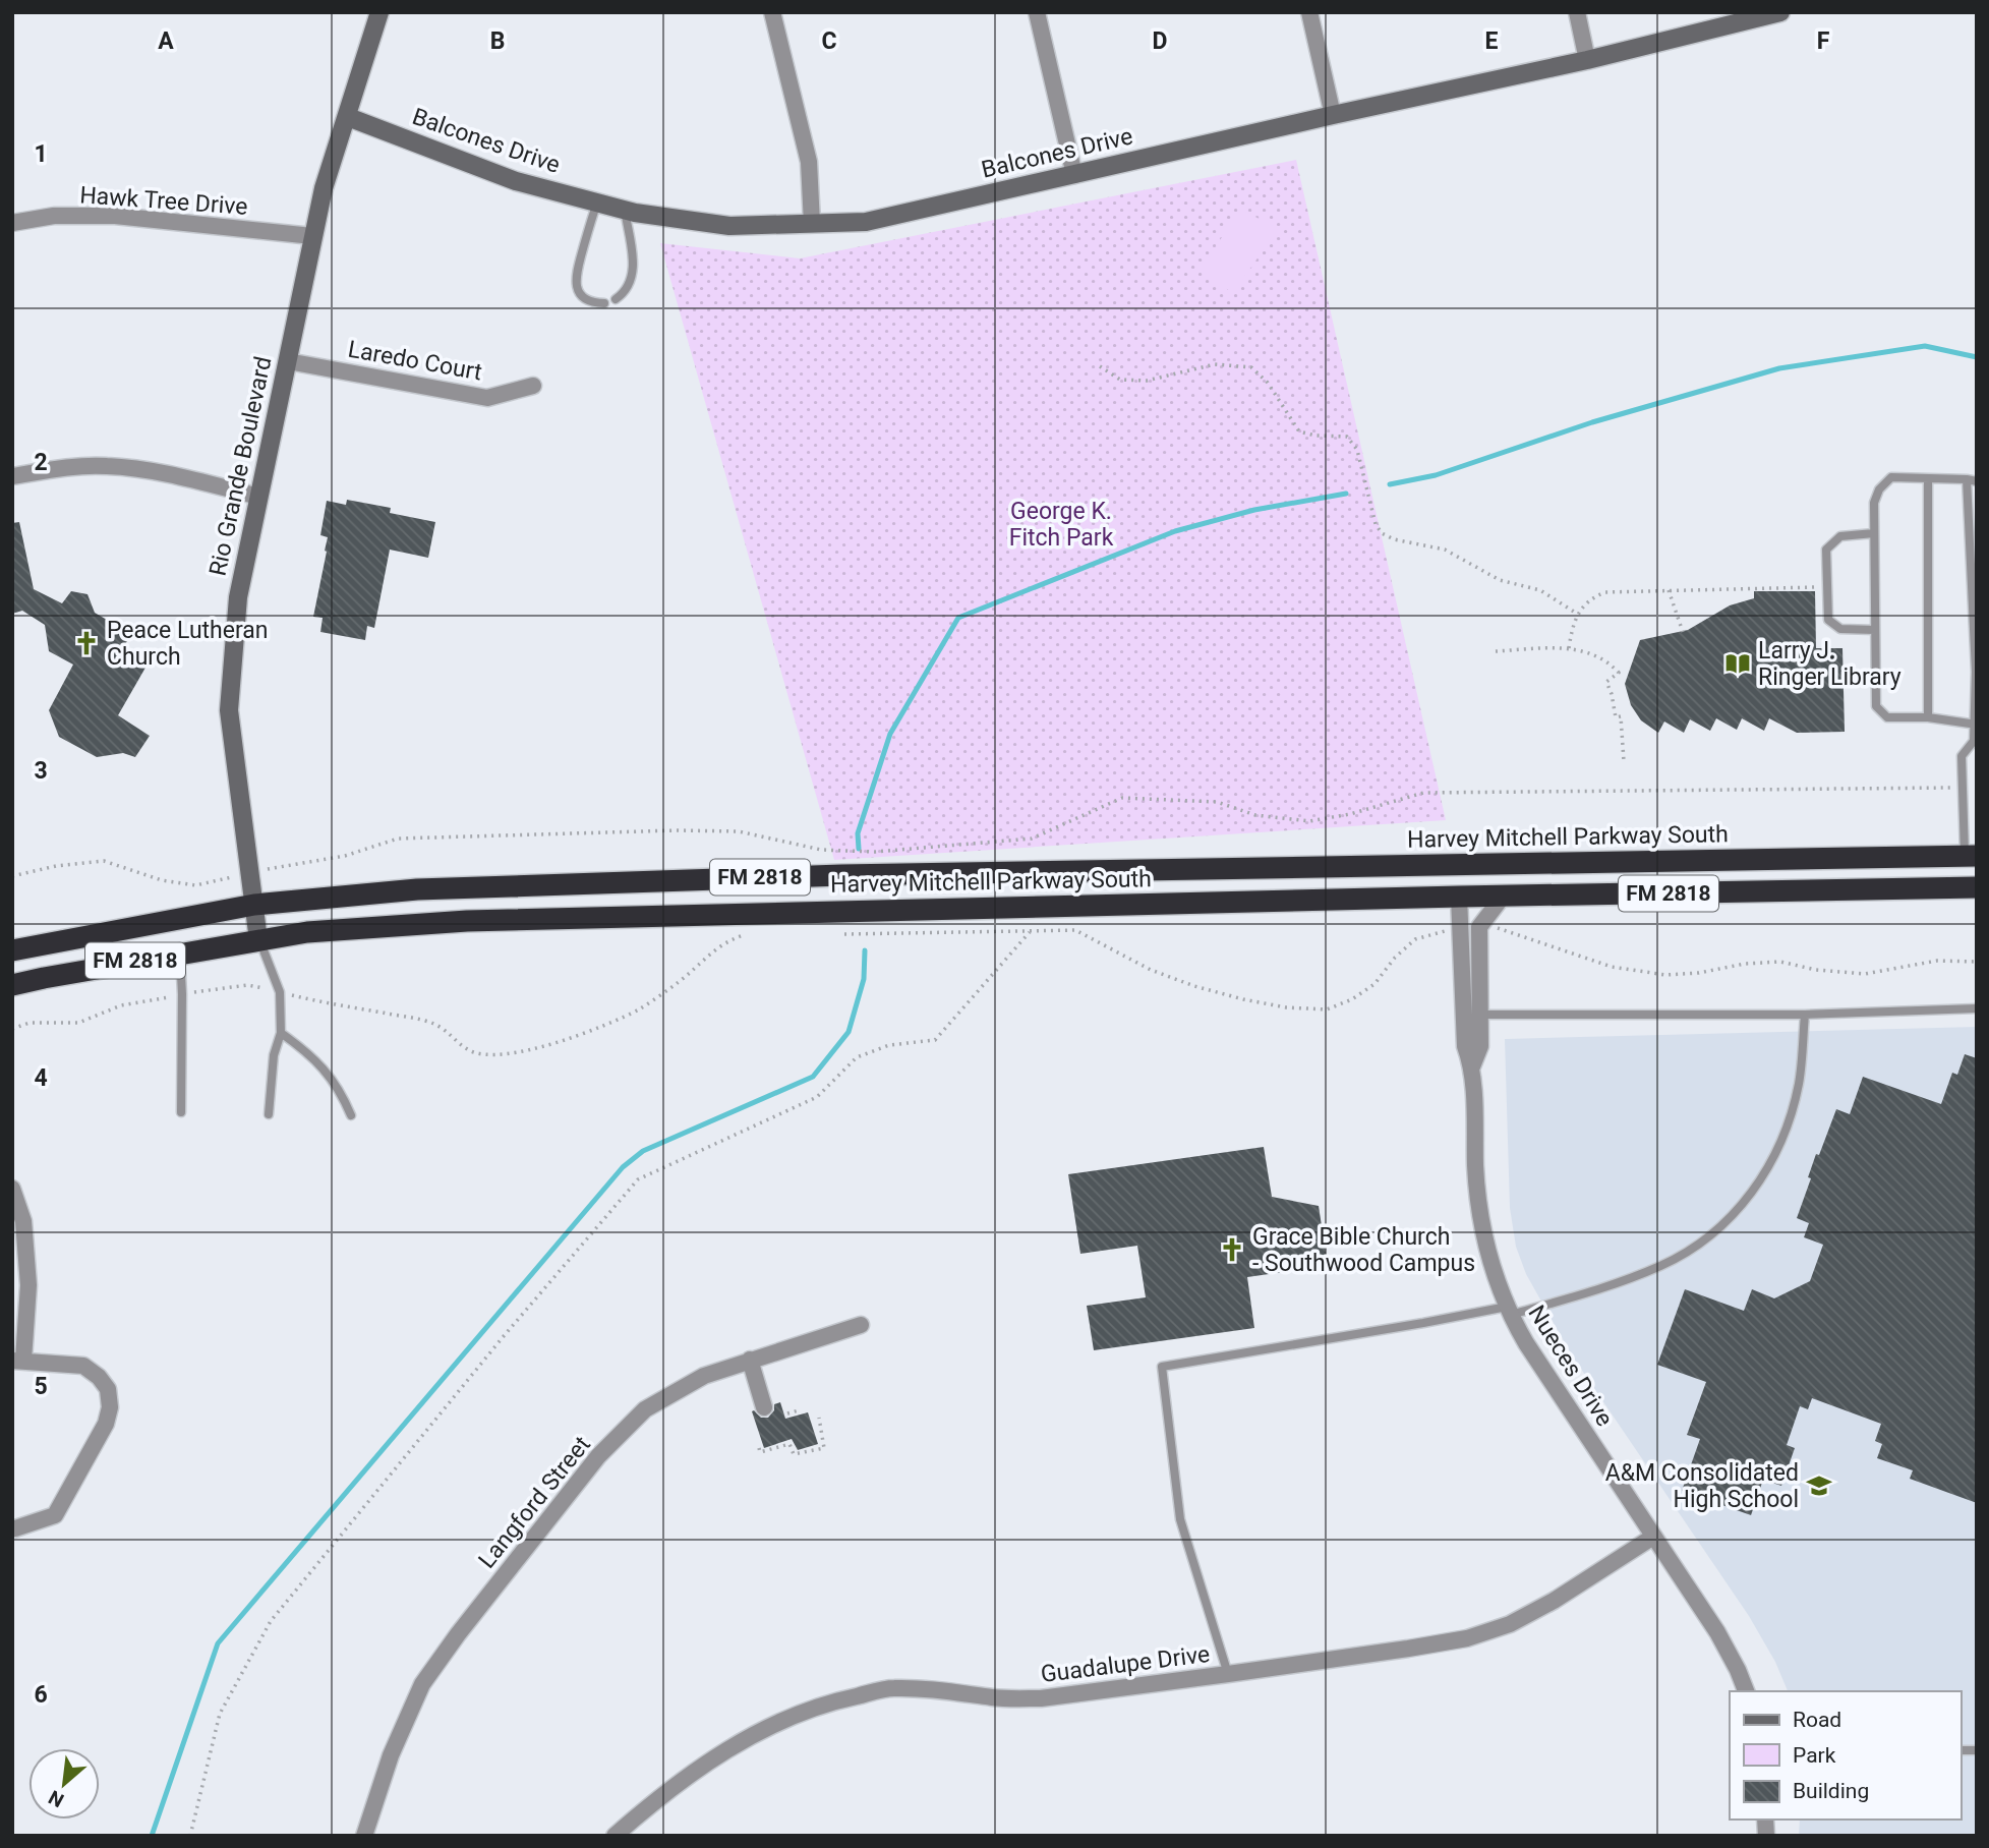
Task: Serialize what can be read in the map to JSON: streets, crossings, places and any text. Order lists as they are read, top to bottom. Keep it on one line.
{"streets":{"highway":["Harvey Mitchell Parkway South","FM 2818"],"street":["Balcones Drive","Hawk Tree Drive","Laredo Court","Rio Grande Boulevard","Nueces Drive","Langford Street","Guadalupe Drive"]},"crossings":[["Balcones Drive","Rio Grande Boulevard"],["Hawk Tree Drive","Rio Grande Boulevard"],["Laredo Court","Rio Grande Boulevard"],["Rio Grande Boulevard","Harvey Mitchell Parkway South"],["Harvey Mitchell Parkway South","Nueces Drive"],["Nueces Drive","Guadalupe Drive"]],"parks":["George K. Fitch Park"],"places":{"church":["Peace Lutheran Church","Grace Bible Church - Southwood Campus"],"library":["Larry J. Ringer Library"],"school or university":["A&M Consolidated High School"]},"legend":["Road","Park","Building"],"north":"bottom left","grid":{"columns":["A","B","C","D","E","F"],"rows":["1","2","3","4","5","6"]}}
